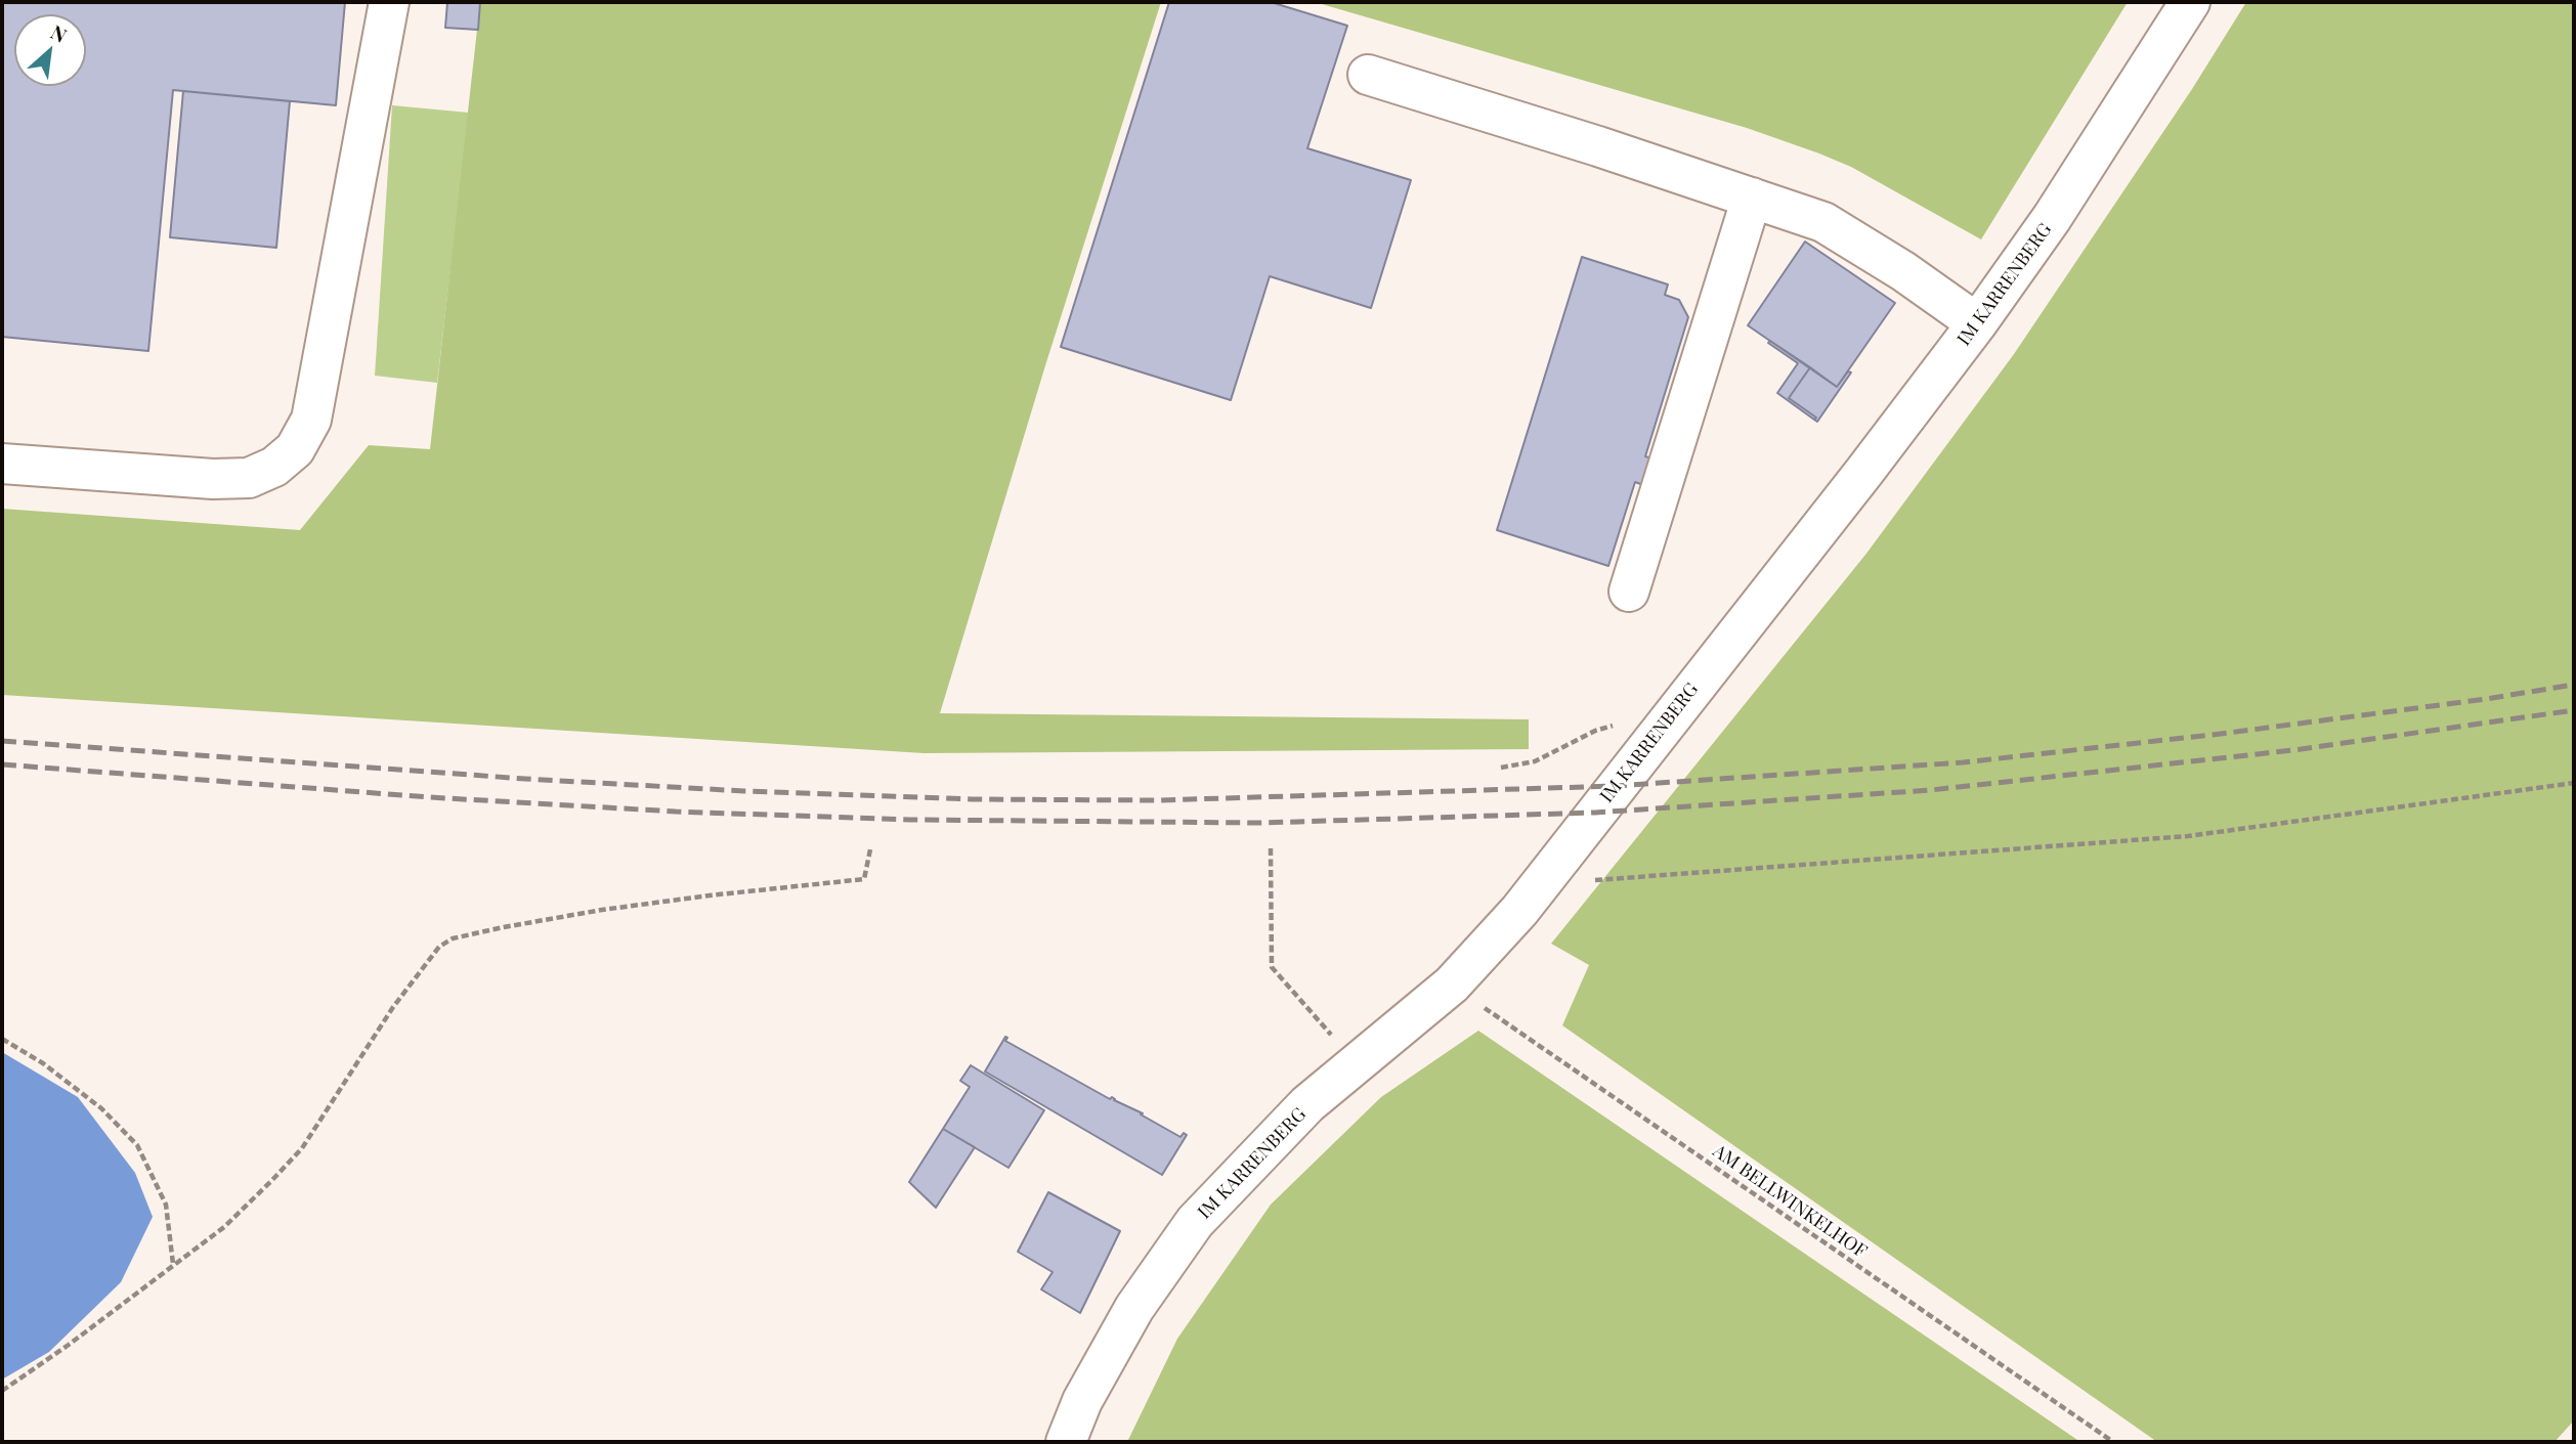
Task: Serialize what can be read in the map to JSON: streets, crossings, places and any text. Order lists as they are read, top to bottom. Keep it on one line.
{"streets":{"street":["IM KARRENBERG"],"path":["AM BELLWINKELHOF"]},"crossings":[["IM KARRENBERG","AM BELLWINKELHOF"]],"north":"top right"}
